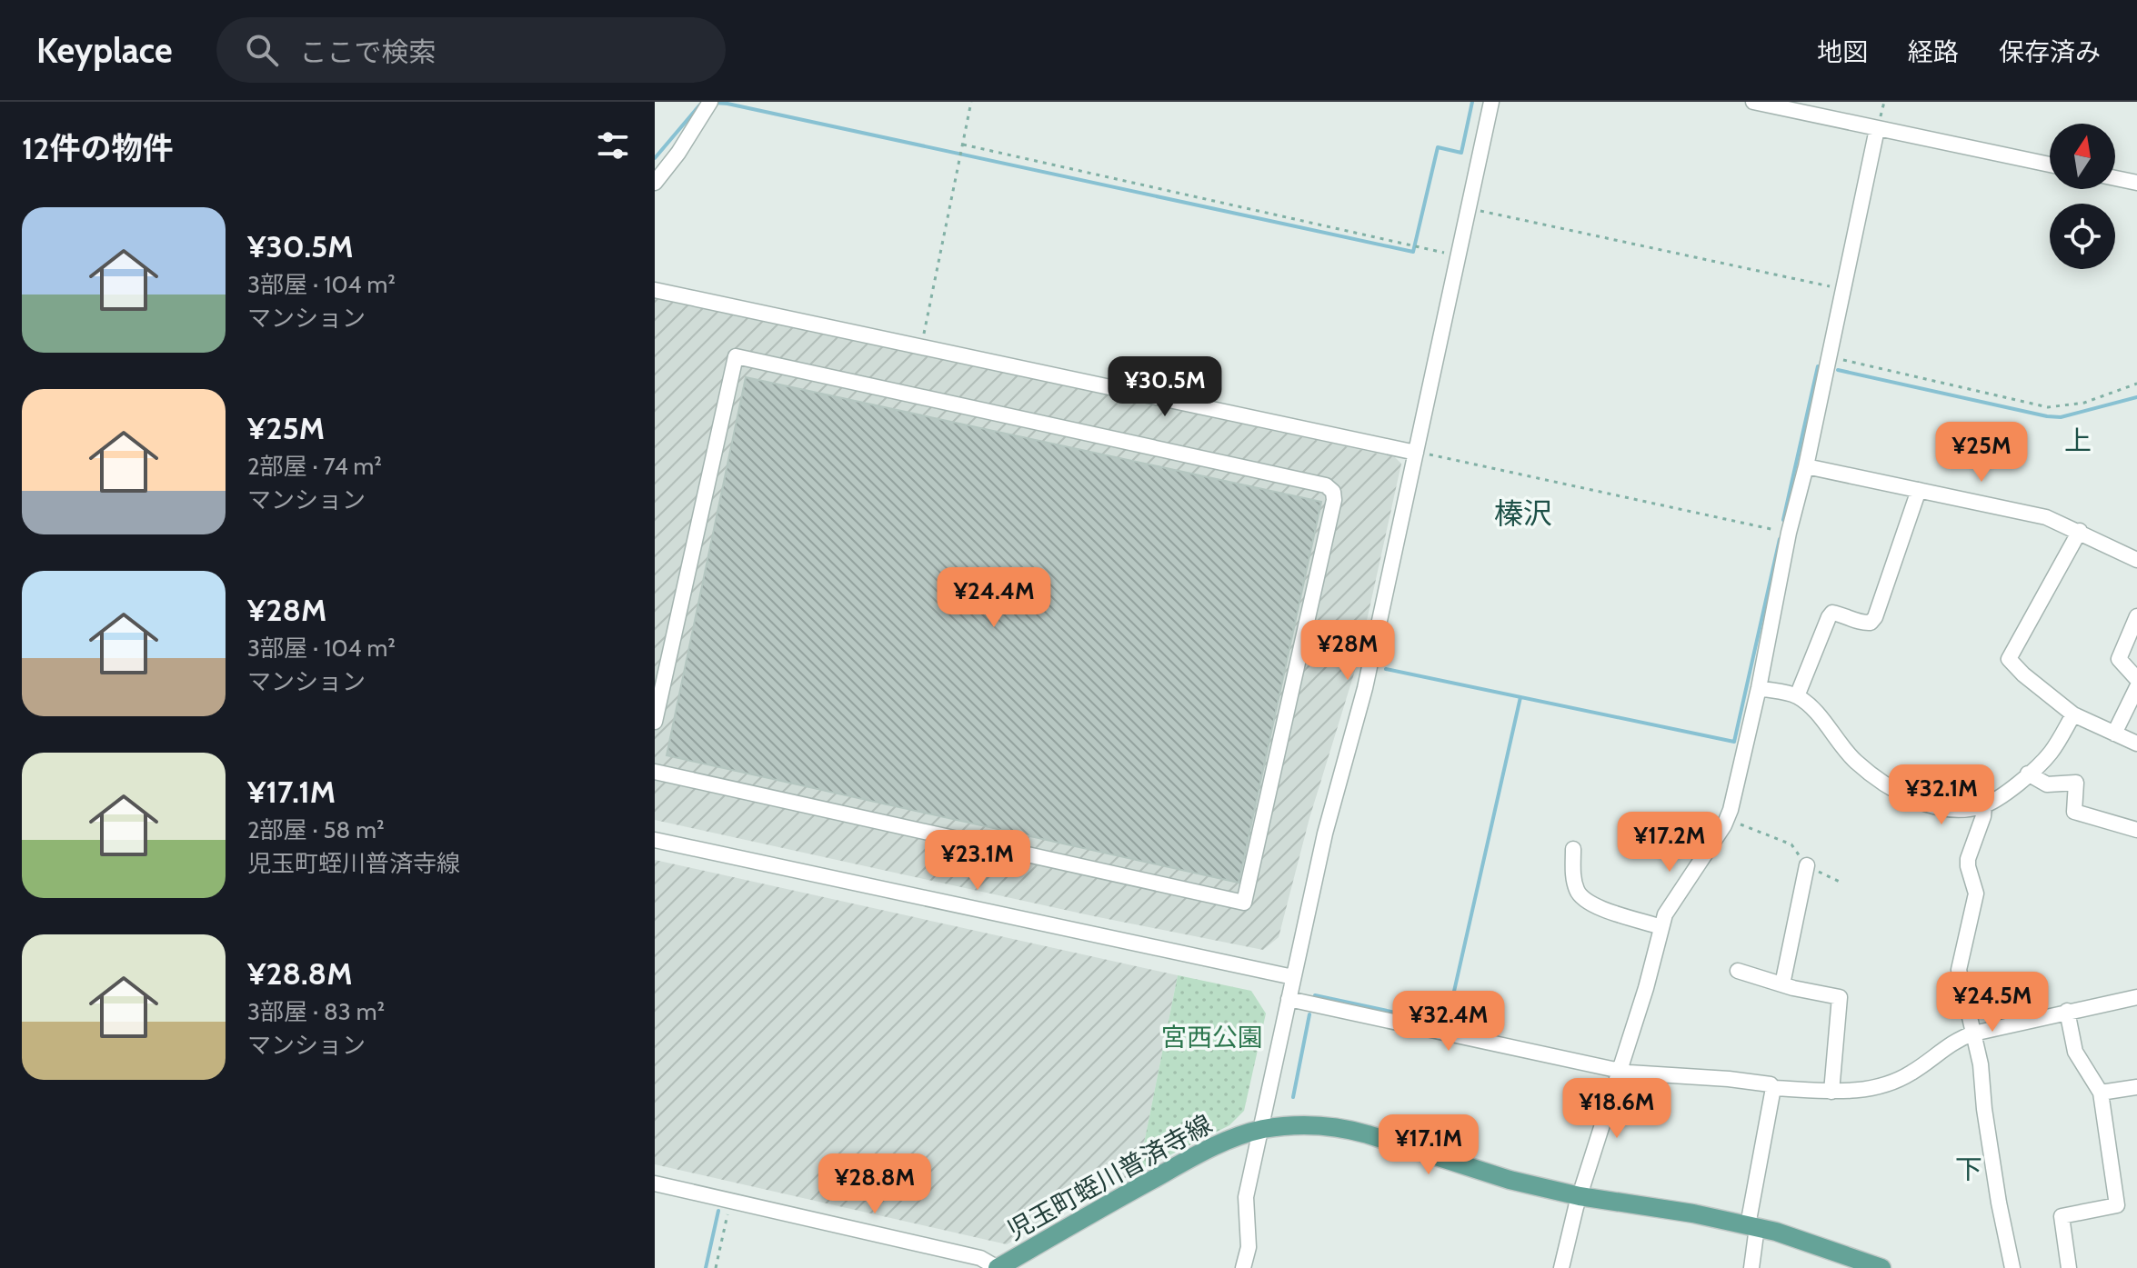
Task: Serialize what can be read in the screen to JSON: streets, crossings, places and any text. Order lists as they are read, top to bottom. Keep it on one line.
{"streets":{"main road":["児玉町蛭川普済寺線"]},"districts":["上","榛沢","下"],"parks":["宮西公園"],"north":"top","page":{"header":"Keyplace","search":"ここで検索","nav":["地図","経路","保存済み"],"heading":"12件の物件","list":[{"name":"¥30.5M","note":"3部屋 · 104 m² · マンション"},{"name":"¥25M","note":"2部屋 · 74 m² · マンション"},{"name":"¥28M","note":"3部屋 · 104 m² · マンション"},{"name":"¥17.1M","note":"2部屋 · 58 m² · 児玉町蛭川普済寺線"},{"name":"¥28.8M","note":"3部屋 · 83 m² · マンション"}],"price":["¥30.5M","¥25M","¥24.4M","¥28M","¥32.1M","¥17.2M","¥23.1M","¥24.5M","¥32.4M","¥18.6M","¥17.1M","¥28.8M"]}}
